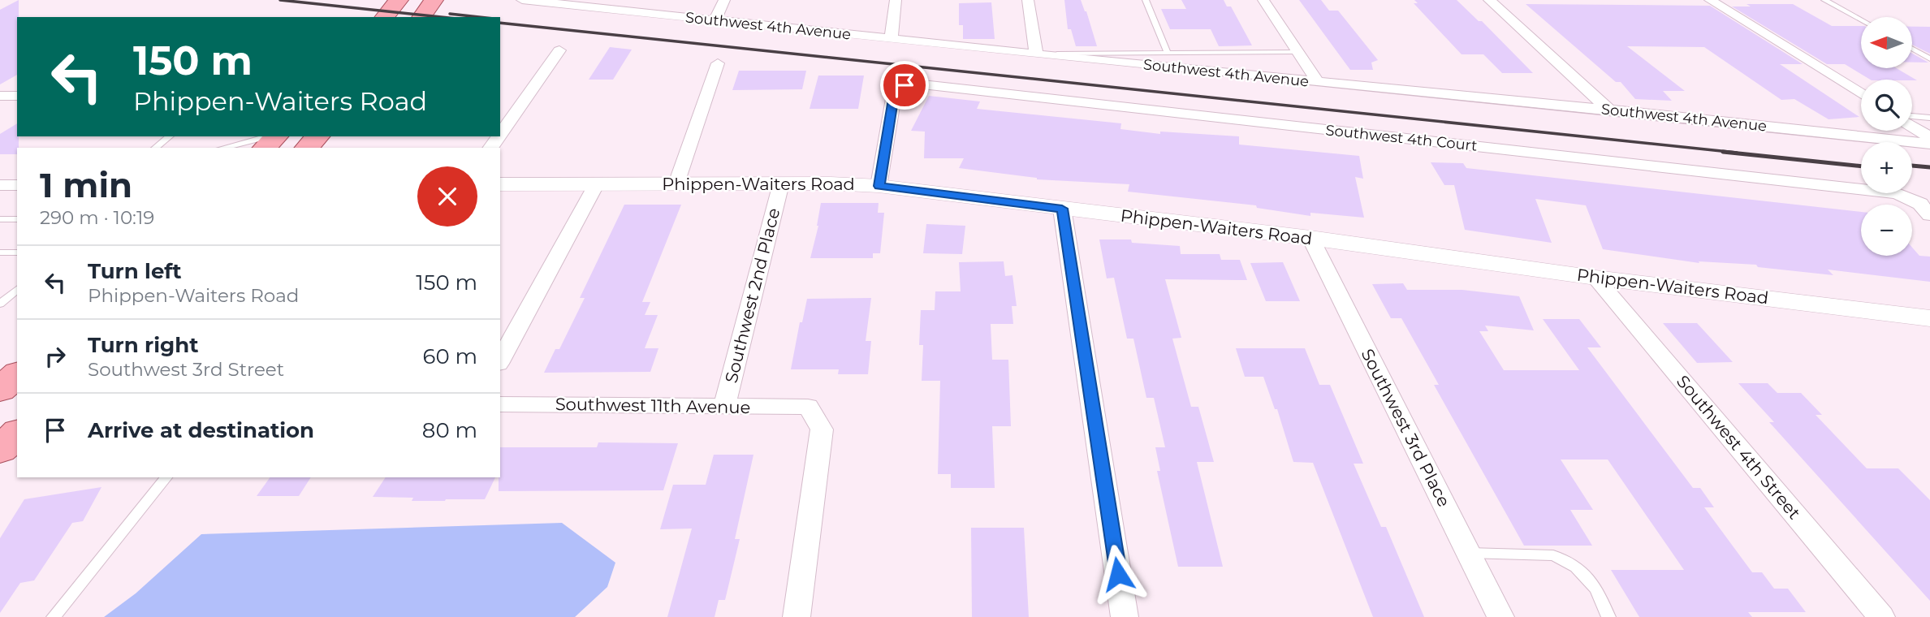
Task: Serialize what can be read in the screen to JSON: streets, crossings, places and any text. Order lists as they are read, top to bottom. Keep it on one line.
{"streets":{"street":["Southwest 4th Avenue","Southwest 4th Court","Phippen-Waiters Road","Southwest 2nd Place","Southwest 11th Avenue","Southwest 3rd Place","Southwest 4th Street"]},"crossings":[["Southwest 4th Court","Phippen-Waiters Road"],["Phippen-Waiters Road","Southwest 2nd Place"],["Phippen-Waiters Road","Southwest 3rd Place"],["Phippen-Waiters Road","Southwest 4th Street"],["Southwest 2nd Place","Southwest 11th Avenue"]],"north":"left","page":{"map_buttons":["+","−"],"turn":["150 m","Phippen-Waiters Road"],"heading":["1 min","290 m · 10:19"],"list":[{"name":"Turn left","note":"Phippen-Waiters Road","value":"150 m"},{"name":"Turn right","note":"Southwest 3rd Street","value":"60 m"},{"name":"Arrive at destination","value":"80 m"}]}}
